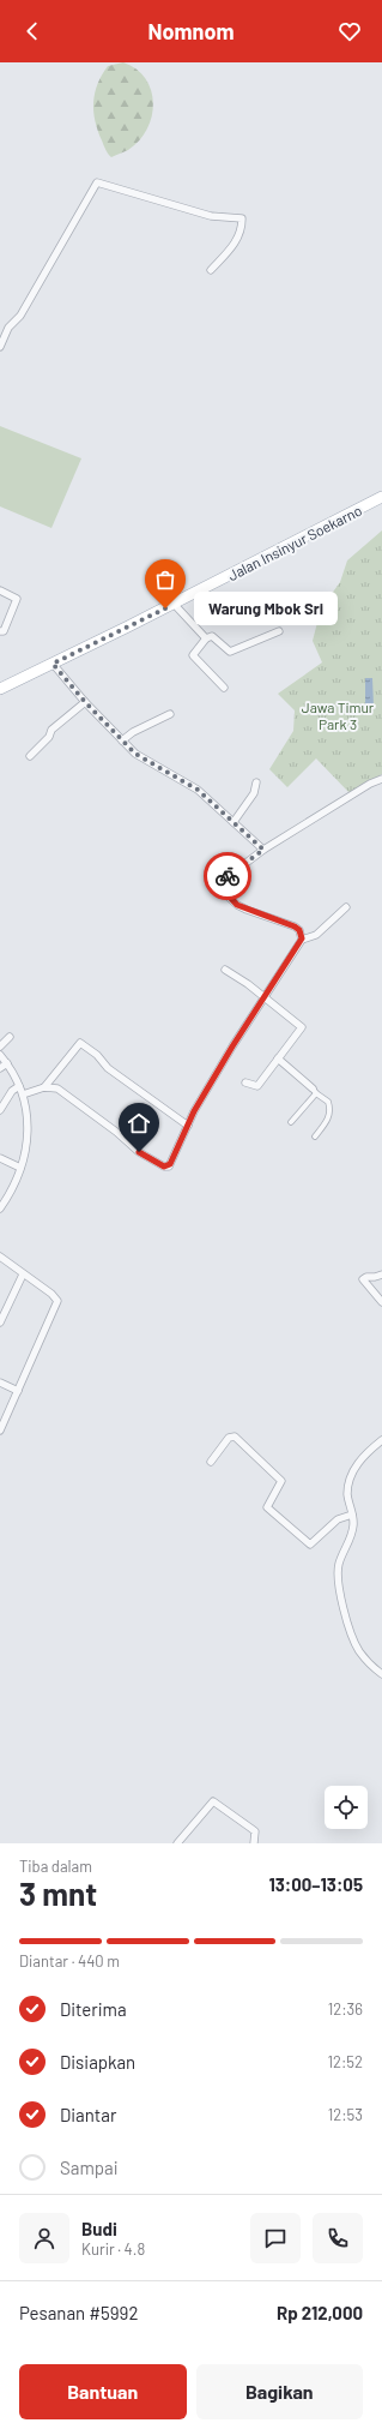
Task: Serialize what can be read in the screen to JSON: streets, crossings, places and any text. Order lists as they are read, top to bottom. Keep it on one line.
{"streets":{"main road":["Jalan Insinyur Soekarno"]},"parks":["Jawa Timur Park 3"],"places":["Warung Mbok Sri"],"page":{"header":"Nomnom","bubble":"Warung Mbok Sri","heading":["3 mnt","Tiba dalam","13:00–13:05"],"panel":["Budi","Kurir · 4.8","Pesanan #5992","Rp 212,000"],"bar":"Diantar · 440 m","list":[["Diterima","12:36"],["Disiapkan","12:52"],["Diantar","12:53"],"Sampai"],"buttons":["Bantuan","Bagikan"]}}
